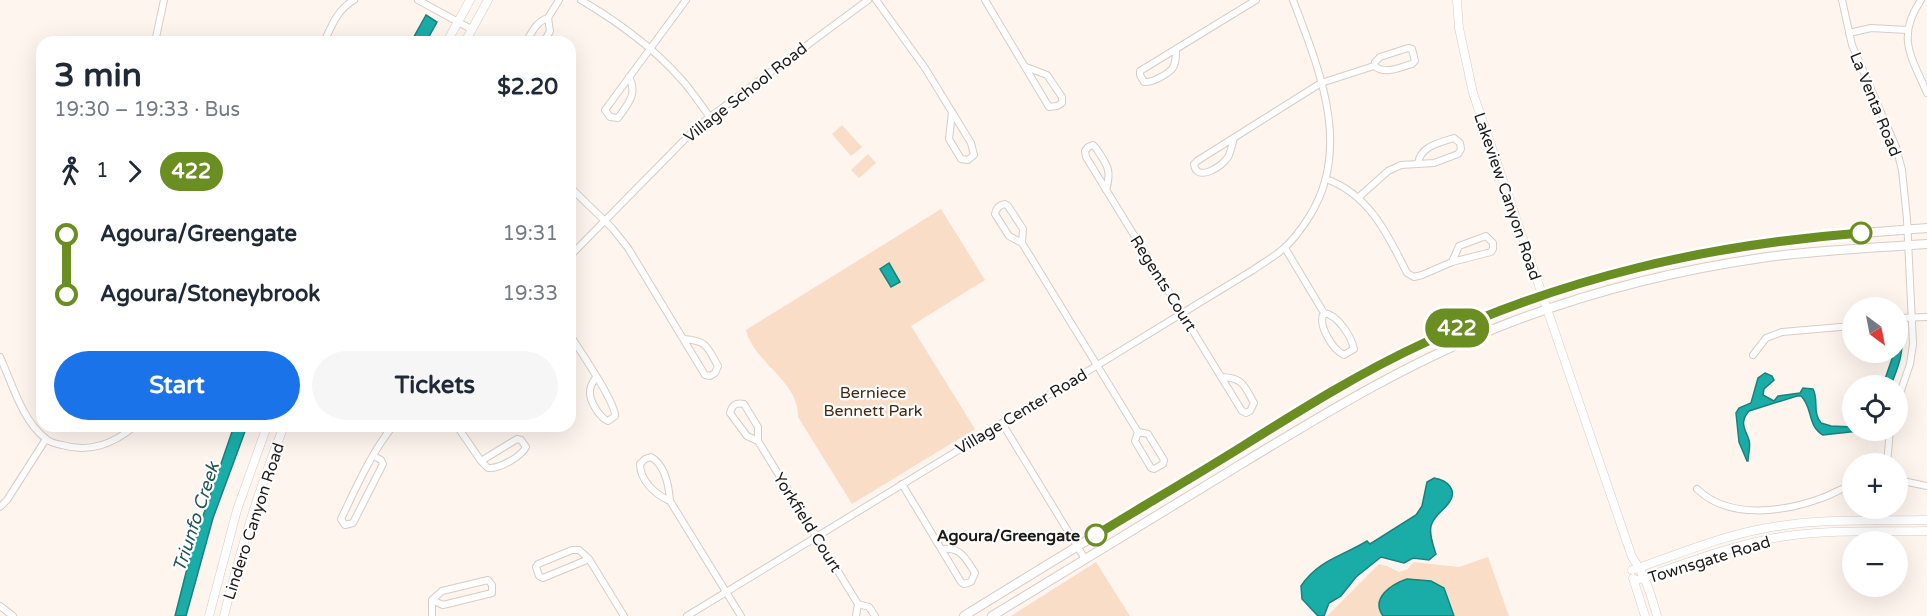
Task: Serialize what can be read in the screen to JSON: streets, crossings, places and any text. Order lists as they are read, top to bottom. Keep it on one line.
{"streets":{"street":["Village School Road","La Venta Road","Lakeview Canyon Road","Regents Court","Village Center Road","Lindero Canyon Road","Yorkfield Court","Townsgate Road"]},"crossings":[["Lakeview Canyon Road","Townsgate Road"],["Regents Court","Village Center Road"],["Village Center Road","Yorkfield Court"]],"water":["Triunfo Creek"],"parks":["Berniece Bennett Park"],"places":["Agoura/Greengate"],"lines":["bus line 422"],"north":"bottom right","page":{"on_map":"422","heading":["3 min","19:30 – 19:33 · Bus","$2.20"],"legs":["1","422"],"list":[{"name":"Agoura/Greengate","value":"19:31"},{"name":"Agoura/Stoneybrook","value":"19:33"}],"map_buttons":["+","−"],"buttons":["Start","Tickets"]}}
